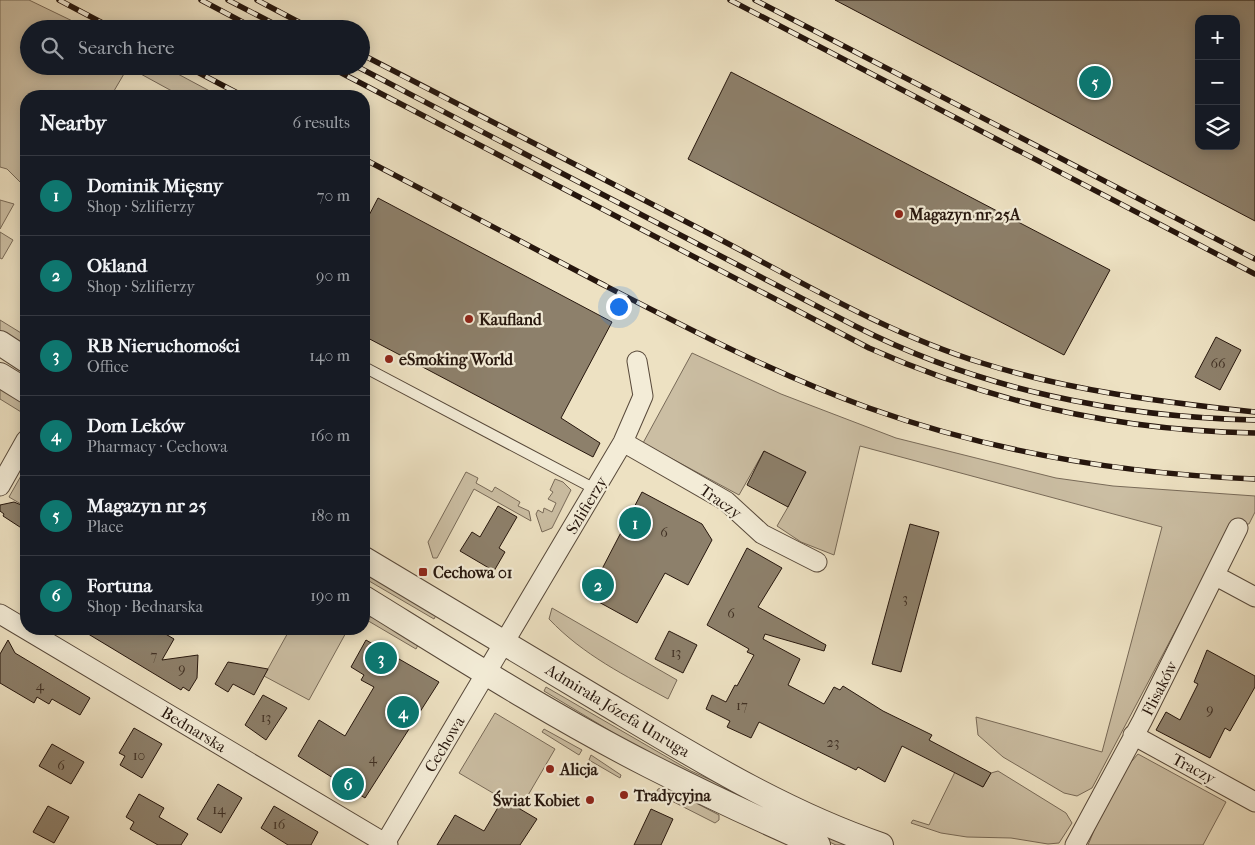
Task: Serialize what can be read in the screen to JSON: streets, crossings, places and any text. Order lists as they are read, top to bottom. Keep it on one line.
{"streets":{"street":["Traczy","Szlifierzy","Flisaków","Admirała Józefa Unruga","Bednarska","Cechowa"]},"crossings":[["Traczy","Szlifierzy"],["Traczy","Flisaków"],["Szlifierzy","Admirała Józefa Unruga"],["Szlifierzy","Cechowa"],["Admirała Józefa Unruga","Cechowa"],["Bednarska","Cechowa"]],"places":{"other":["Magazyn nr 25A","Kaufland","eSmoking World","Alicja","Tradycyjna","Świat Kobiet"],"transit":["Cechowa 01"]},"house_numbers":["66","6","3","6","13","7","9","4","17","9","13","23","10","4","6","14","16"],"page":{"map_buttons":["+","−"],"search":"Search here","pins":["5","1","2","3","4","6"],"heading":["Nearby","6 results"],"list":[{"mark":"1","name":"Dominik Mięsny","note":"Shop · Szlifierzy","value":"70 m"},{"mark":"2","name":"Okland","note":"Shop · Szlifierzy","value":"90 m"},{"mark":"3","name":"RB Nieruchomości","note":"Office","value":"140 m"},{"mark":"4","name":"Dom Leków","note":"Pharmacy · Cechowa","value":"160 m"},{"mark":"5","name":"Magazyn nr 25","note":"Place","value":"180 m"},{"mark":"6","name":"Fortuna","note":"Shop · Bednarska","value":"190 m"}]}}
